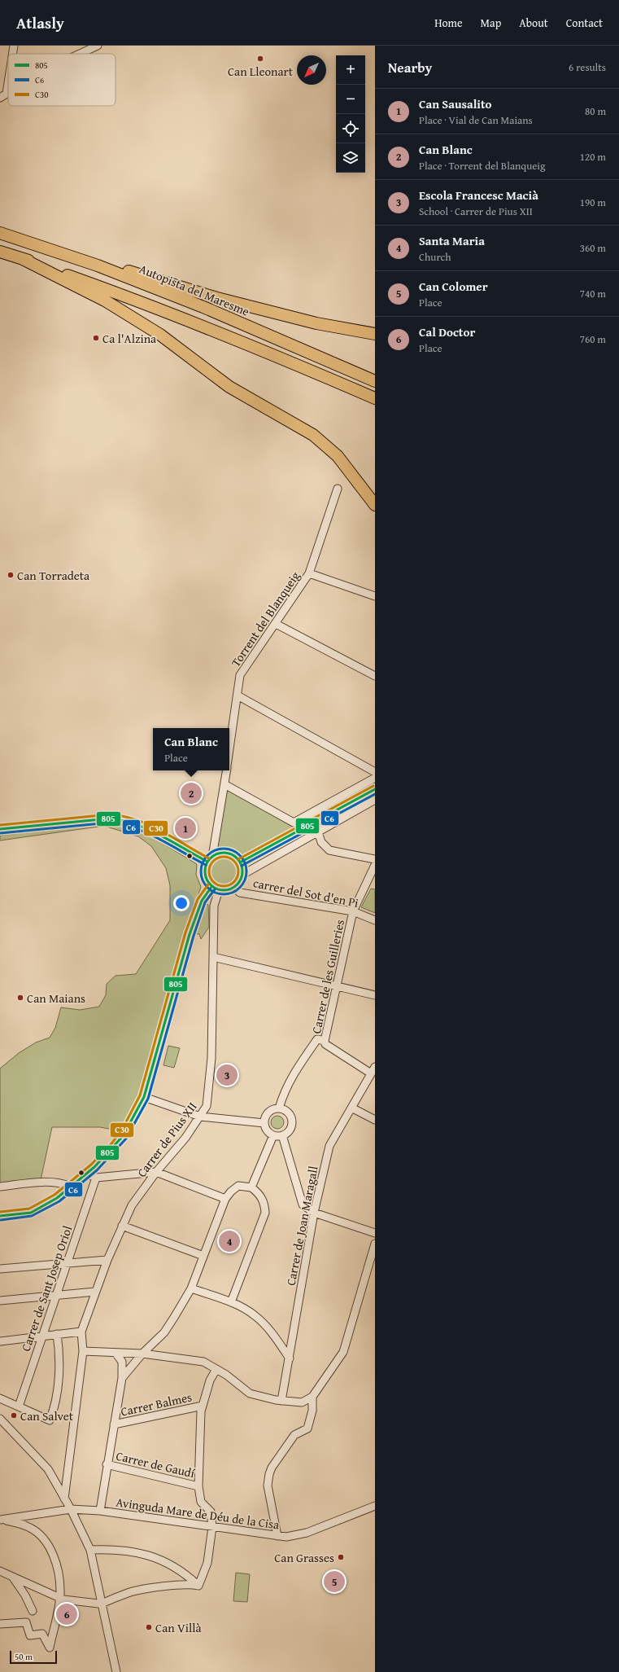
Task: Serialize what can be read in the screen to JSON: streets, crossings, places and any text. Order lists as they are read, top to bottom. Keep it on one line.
{"streets":{"highway":["Autopista del Maresme"],"street":["Torrent del Blanqueig","carrer del Sot d'en Pi","Carrer de les Guilleries","Carrer de Pius XII","Carrer de Joan Maragall","Carrer de Sant Josep Oriol","Carrer Balmes","Carrer de Gaudí","Avinguda Mare de Déu de la Cisa"]},"crossings":[["carrer del Sot d'en Pi","Carrer de les Guilleries"],["carrer del Sot d'en Pi","Carrer de Pius XII"],["Carrer de les Guilleries","Carrer de Joan Maragall"]],"places":["Can Lleonart","Ca l'Alzina","Can Torradeta","Can Maians","Can Salvet","Can Grasses","Can Villà"],"lines":["transit line C30","transit line 805","transit line C6"],"legend":["805","C6","C30"],"scale_bar":"50 m","north":"bottom left","page":{"header":"Atlasly","nav":["Home","Map","About","Contact"],"heading":["Nearby","6 results"],"map_buttons":["+","−"],"list":[{"mark":"1","name":"Can Sausalito","note":"Place · Vial de Can Maians","value":"80 m"},{"mark":"2","name":"Can Blanc","note":"Place · Torrent del Blanqueig","value":"120 m"},{"mark":"3","name":"Escola Francesc Macià","note":"School · Carrer de Pius XII","value":"190 m"},{"mark":"4","name":"Santa Maria","note":"Church","value":"360 m"},{"mark":"5","name":"Can Colomer","note":"Place","value":"740 m"},{"mark":"6","name":"Cal Doctor","note":"Place","value":"760 m"}],"popup":["Can Blanc","Place"],"pins":["2","1","3","4","5","6"],"scale":"50 m"}}
